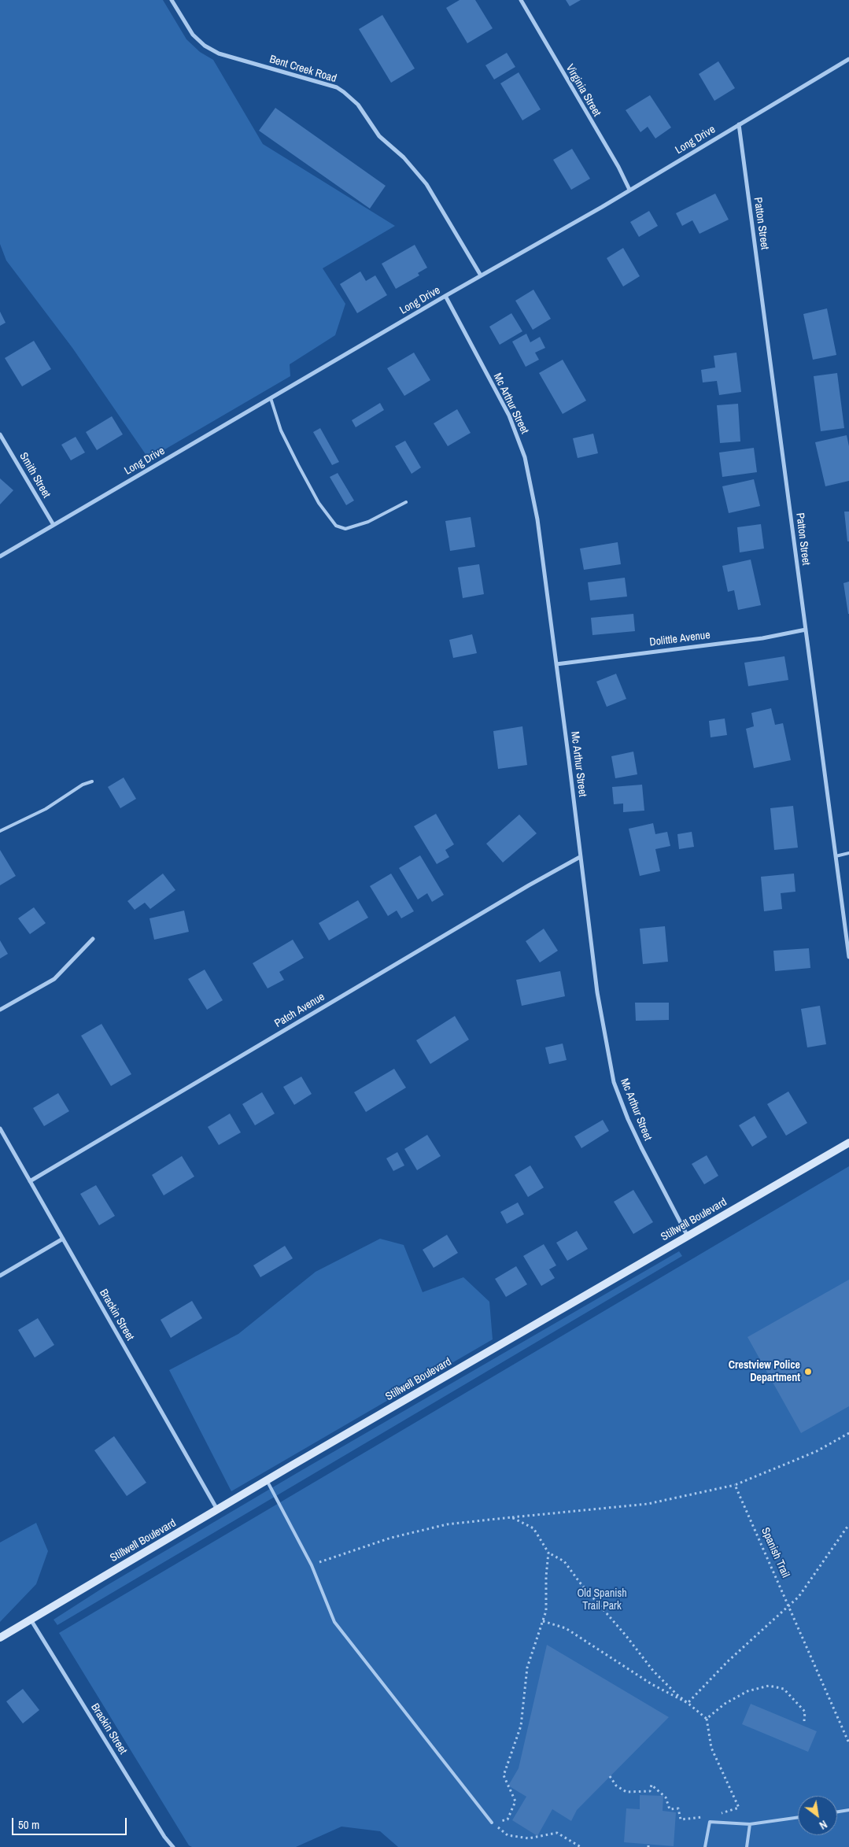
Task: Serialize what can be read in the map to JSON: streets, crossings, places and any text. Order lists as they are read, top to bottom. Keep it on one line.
{"streets":{"street":["Bent Creek Road","Virginia Street","Long Drive","Patton Street","Mc Arthur Street","Smith Street","Dolittle Avenue","Patch Avenue","Stillwell Boulevard","Brackin Street"],"path":["Spanish Trail"]},"crossings":[["Bent Creek Road","Long Drive"],["Virginia Street","Long Drive"],["Long Drive","Patton Street"],["Long Drive","Mc Arthur Street"],["Long Drive","Smith Street"],["Patton Street","Dolittle Avenue"],["Mc Arthur Street","Dolittle Avenue"],["Mc Arthur Street","Patch Avenue"],["Mc Arthur Street","Stillwell Boulevard"],["Patch Avenue","Brackin Street"],["Stillwell Boulevard","Brackin Street"]],"parks":["Old Spanish Trail Park"],"places":["Crestview Police Department"],"scale_bar":"50 m","north":"bottom right"}
